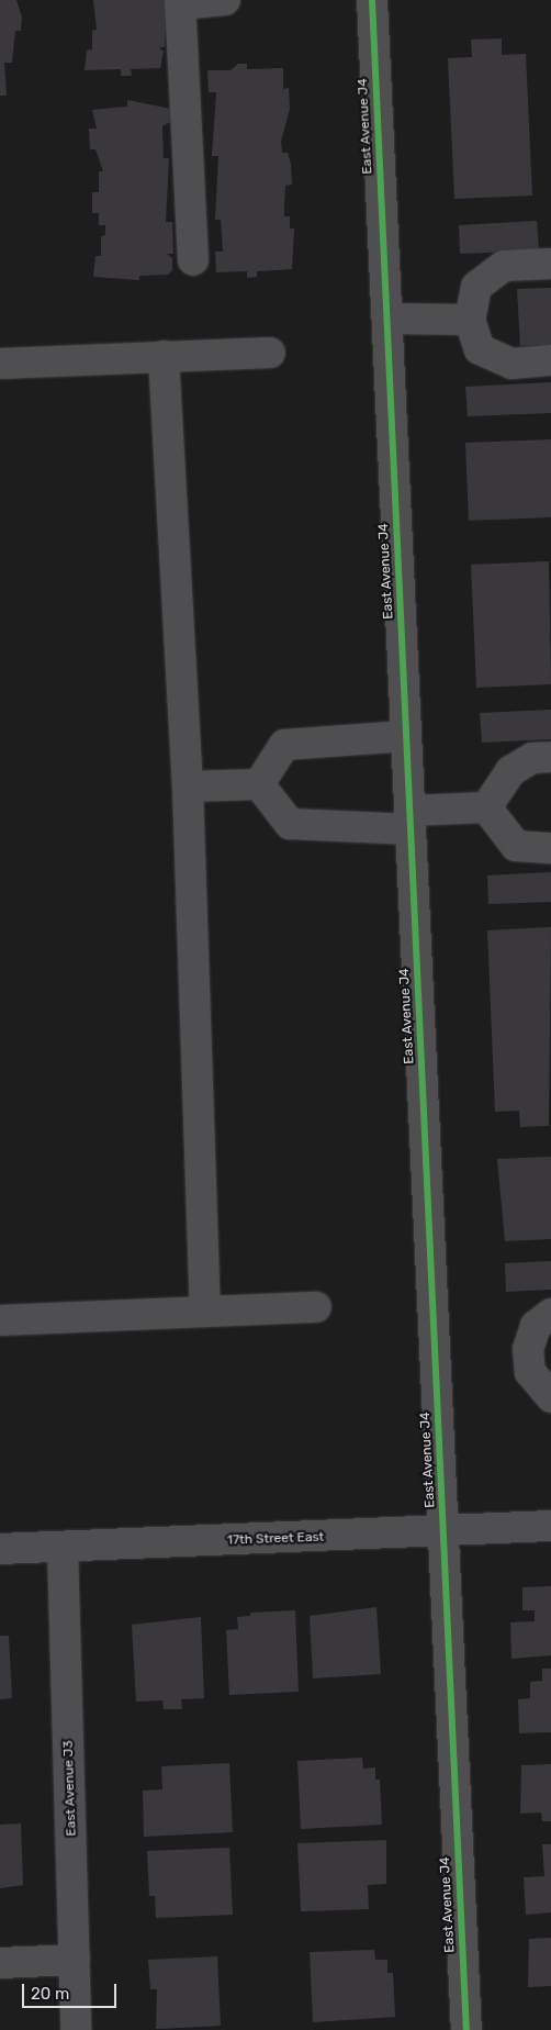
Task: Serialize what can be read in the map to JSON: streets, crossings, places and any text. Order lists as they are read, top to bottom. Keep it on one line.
{"streets":{"street":["East Avenue J4","17th Street East","East Avenue J3"]},"crossings":[["East Avenue J4","17th Street East"],["17th Street East","East Avenue J3"]],"scale_bar":"20 m"}
